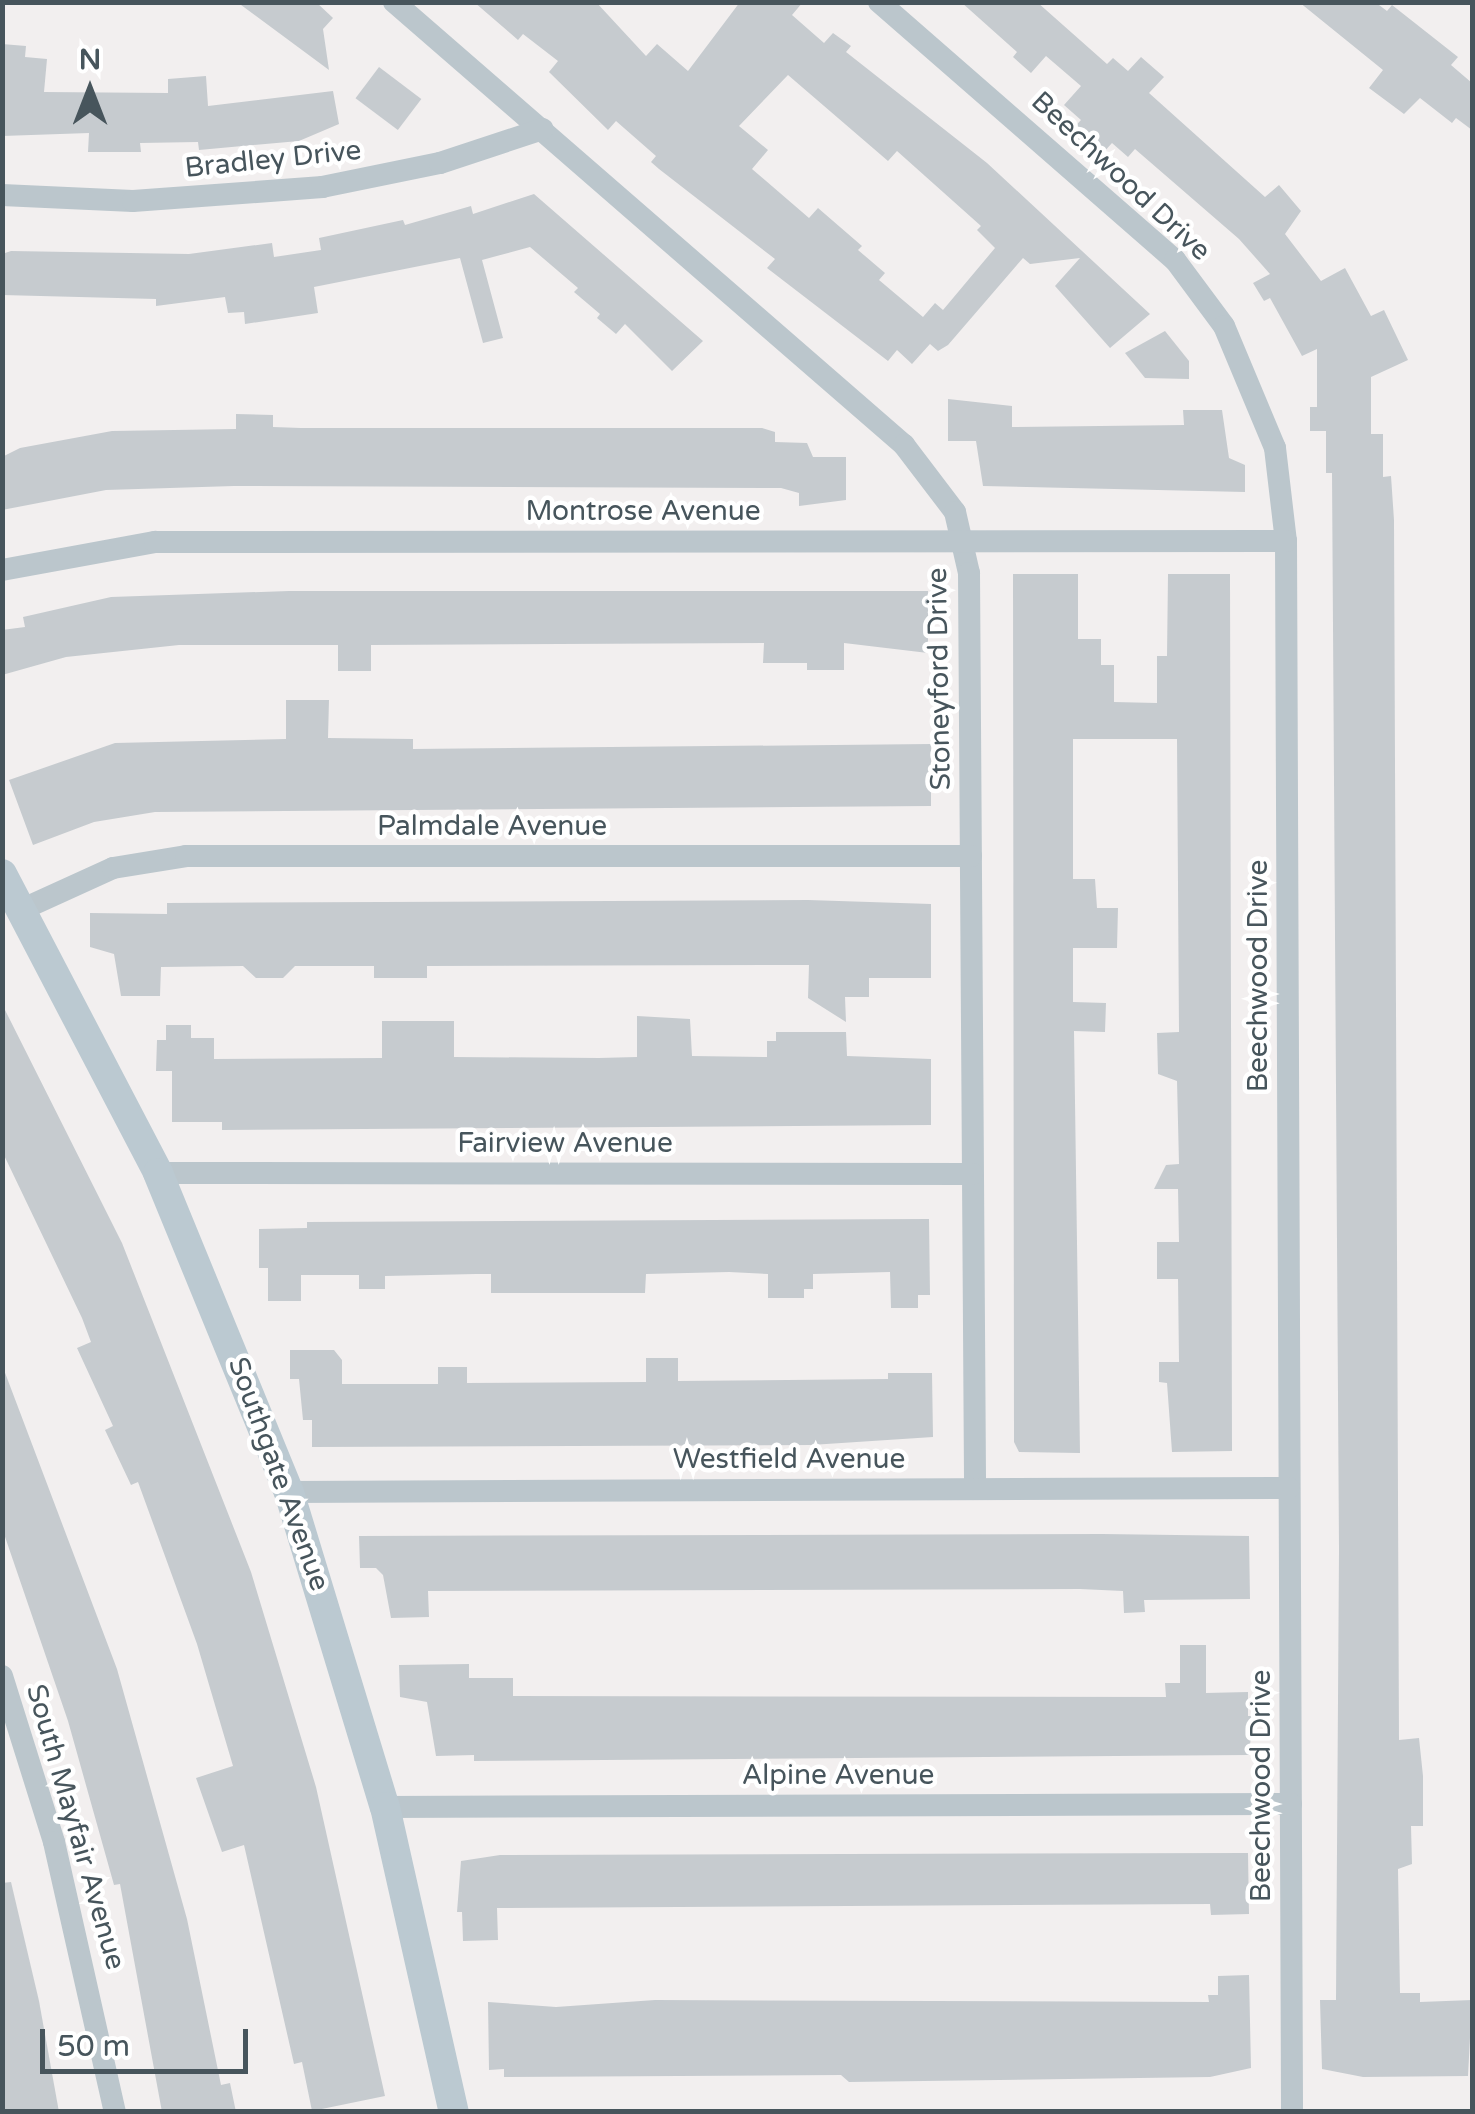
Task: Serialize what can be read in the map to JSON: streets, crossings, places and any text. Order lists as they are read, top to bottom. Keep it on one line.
{"streets":{"street":["Bradley Drive","Beechwood Drive","Montrose Avenue","Stoneyford Drive","Palmdale Avenue","Fairview Avenue","Westfield Avenue","Southgate Avenue","Alpine Avenue","South Mayfair Avenue"]},"crossings":[["Bradley Drive","Stoneyford Drive"],["Beechwood Drive","Montrose Avenue"],["Beechwood Drive","Westfield Avenue"],["Beechwood Drive","Alpine Avenue"],["Montrose Avenue","Stoneyford Drive"],["Stoneyford Drive","Palmdale Avenue"],["Stoneyford Drive","Fairview Avenue"],["Stoneyford Drive","Westfield Avenue"],["Palmdale Avenue","Southgate Avenue"],["Fairview Avenue","Southgate Avenue"],["Westfield Avenue","Southgate Avenue"],["Southgate Avenue","Alpine Avenue"]],"scale_bar":"50 m","north":"top"}
